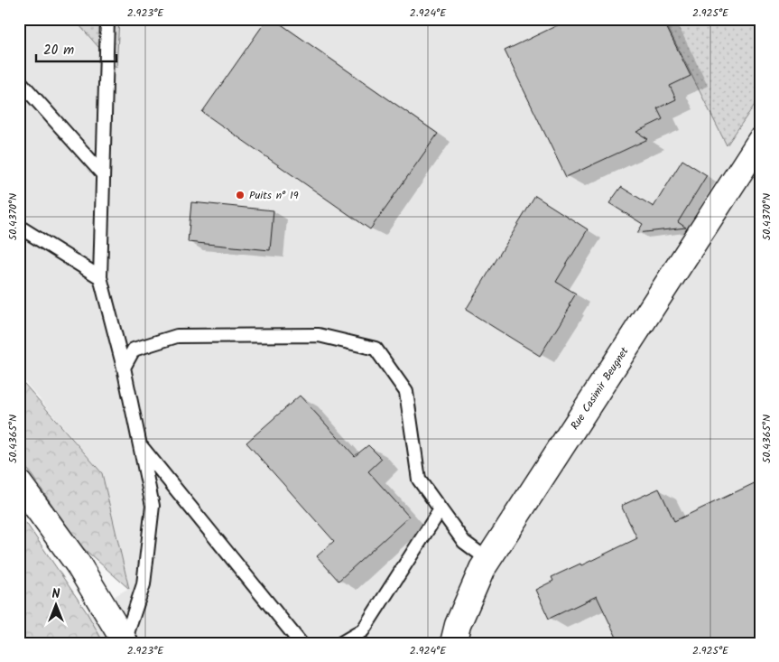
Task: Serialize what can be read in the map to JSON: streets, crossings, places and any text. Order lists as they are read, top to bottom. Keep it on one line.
{"streets":{"main road":["Rue Casimir Beugnet"]},"places":["Puits n° 19"],"scale_bar":"20 m","north":"top","coordinates":["2.923°E","2.924°E","2.925°E","50.4370°N","50.4365°N"]}
